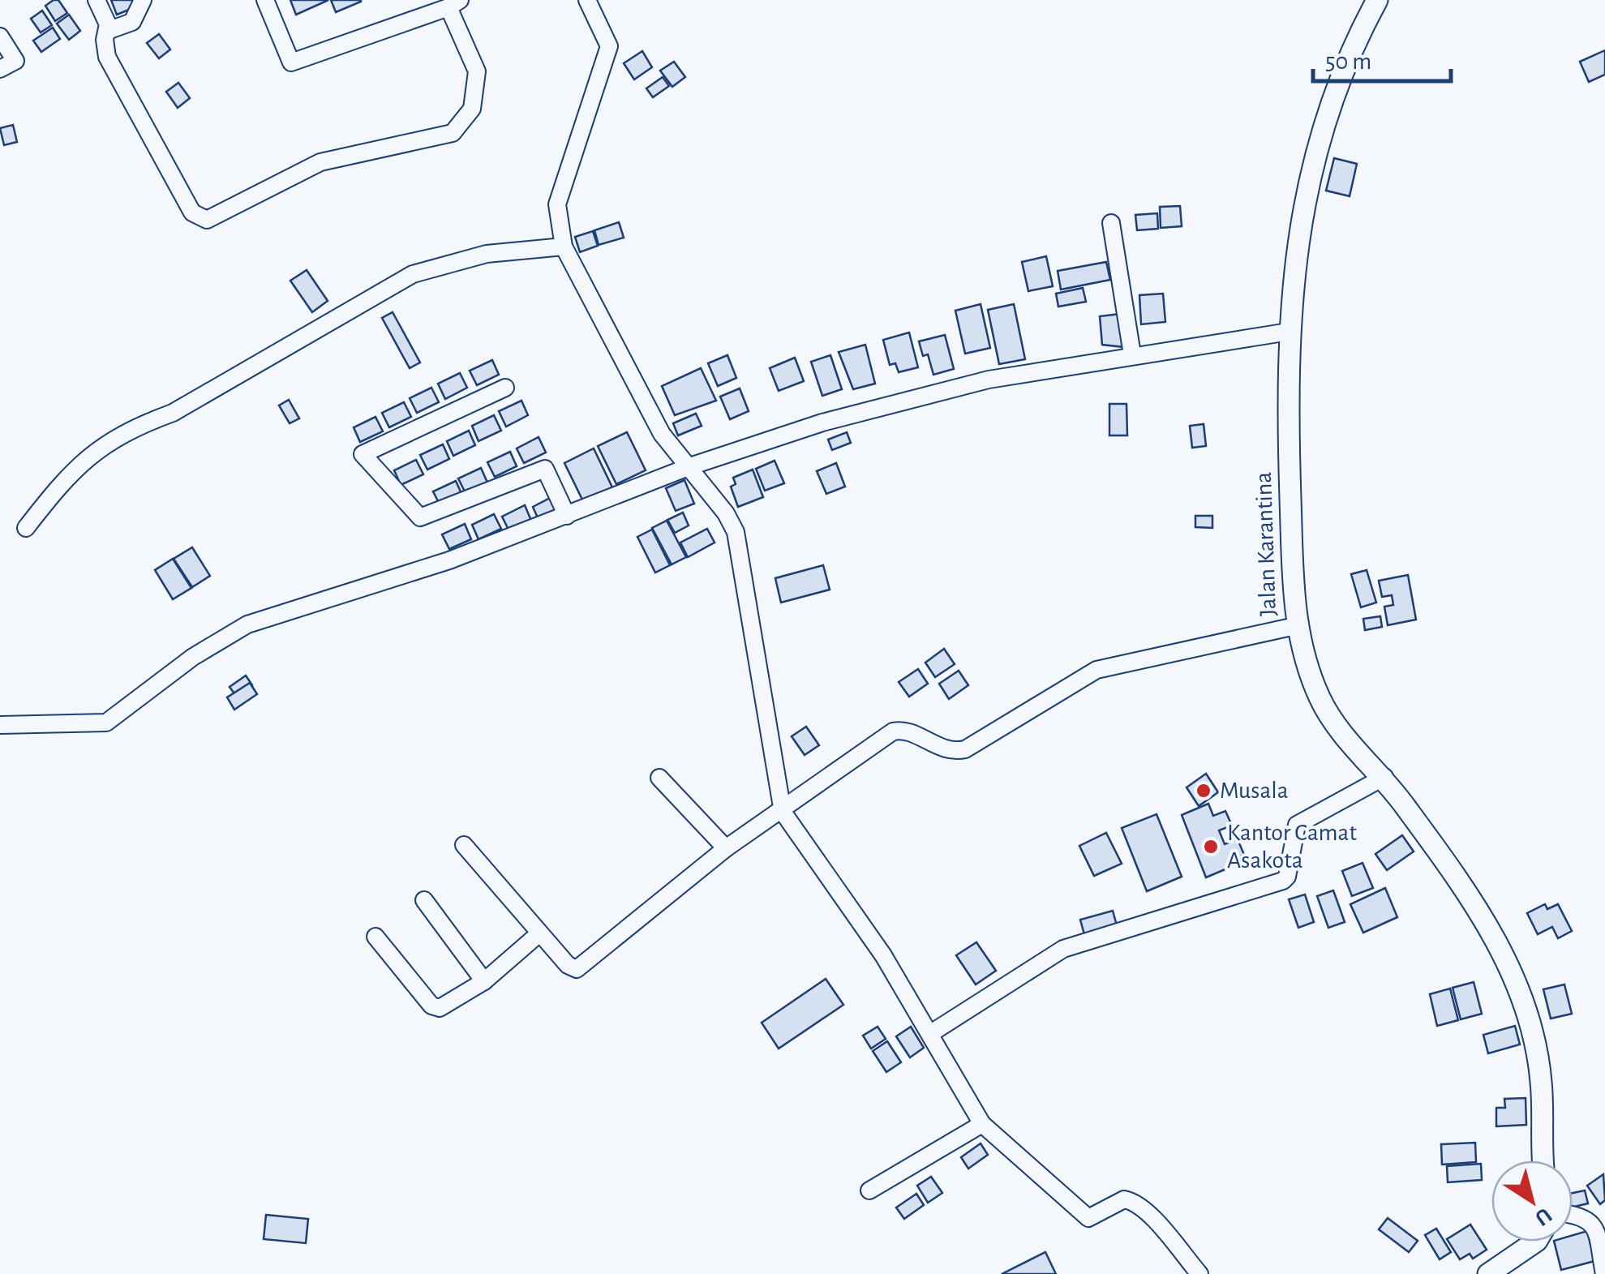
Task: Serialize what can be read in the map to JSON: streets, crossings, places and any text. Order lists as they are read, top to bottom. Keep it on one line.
{"streets":{"street":["Jalan Karantina"]},"places":["Musala","Kantor Camat Asakota"],"scale_bar":"50 m","north":"bottom right"}
